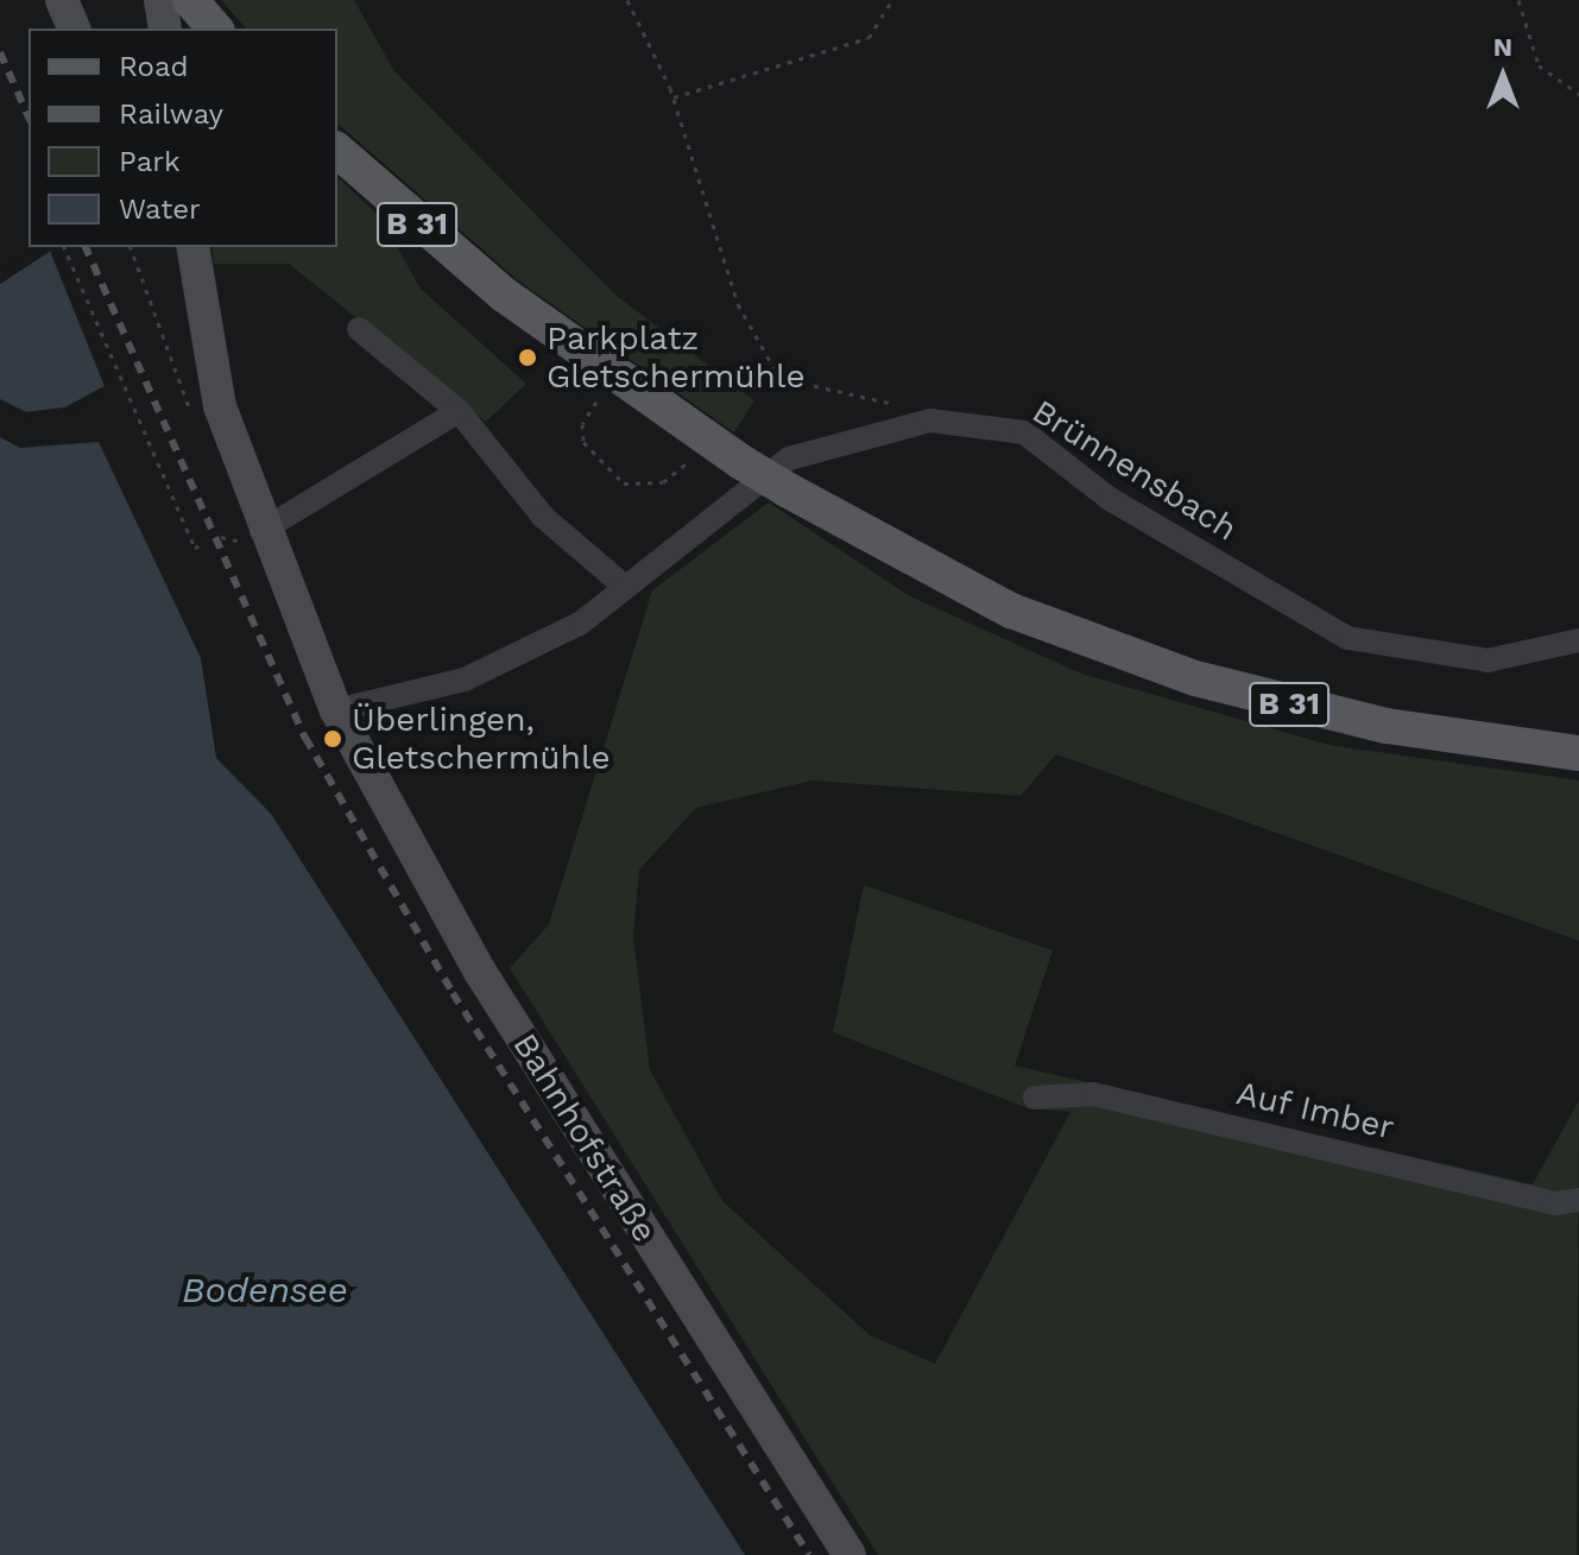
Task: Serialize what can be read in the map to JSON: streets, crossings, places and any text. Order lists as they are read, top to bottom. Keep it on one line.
{"streets":{"main road":["B 31"],"street":["Brünnensbach","Auf Imber","Bahnhofstraße"]},"crossings":[["Brünnensbach","Bahnhofstraße"]],"water":["Bodensee"],"places":["Parkplatz Gletschermühle","Überlingen, Gletschermühle"],"legend":["Road","Railway","Park","Water"],"north":"top"}
